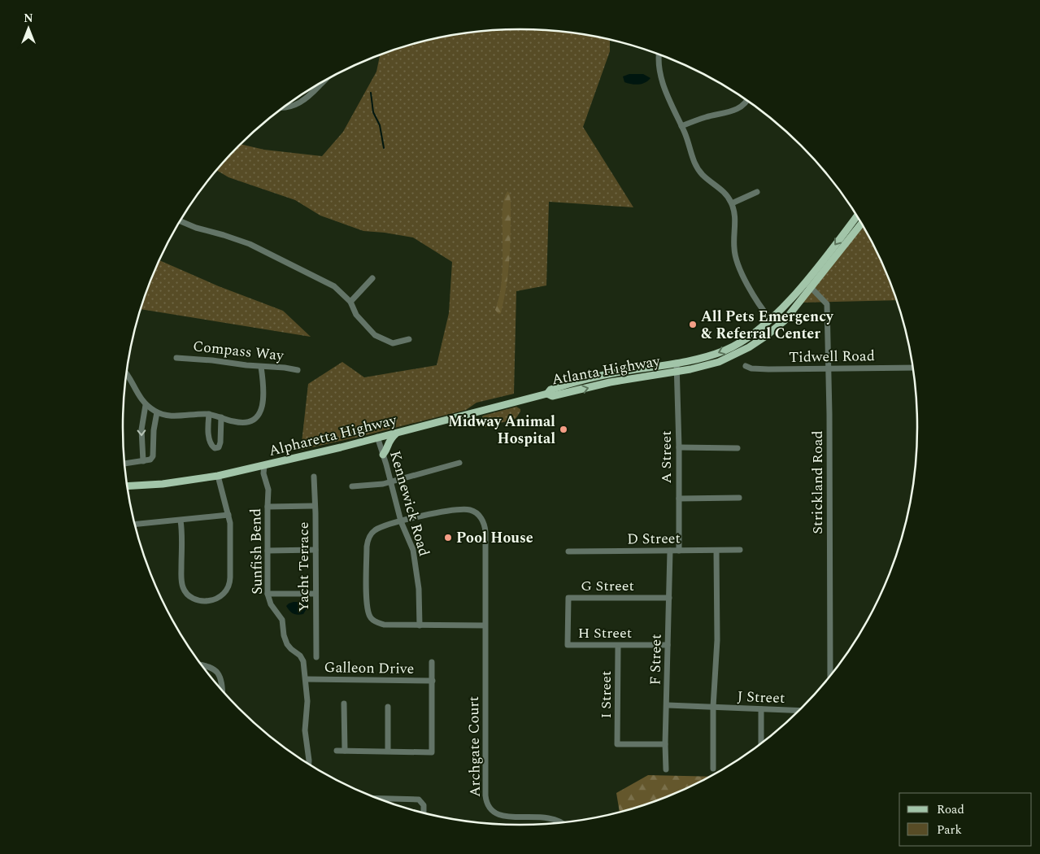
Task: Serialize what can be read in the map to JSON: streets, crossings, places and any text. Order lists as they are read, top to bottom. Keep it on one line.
{"streets":{"main road":["Atlanta Highway","Alpharetta Highway"],"street":["Compass Way","Tidwell Road","A Street","Strickland Road","Kennewick Road","D Street","Sunfish Bend","Yacht Terrace","G Street","H Street","F Street","Galleon Drive","I Street","J Street","Archgate Court"]},"crossings":[["Tidwell Road","Strickland Road"],["Atlanta Highway","Alpharetta Highway"],["Atlanta Highway","A Street"],["Atlanta Highway","Strickland Road"],["Alpharetta Highway","Kennewick Road"],["Alpharetta Highway","Sunfish Bend"],["A Street","D Street"],["Kennewick Road","Archgate Court"],["D Street","F Street"],["Sunfish Bend","Galleon Drive"],["G Street","H Street"],["G Street","F Street"],["H Street","F Street"],["H Street","I Street"],["F Street","I Street"]],"places":["All Pets Emergency & Referral Center","Midway Animal Hospital","Pool House"],"legend":["Road","Park"],"north":"top"}
